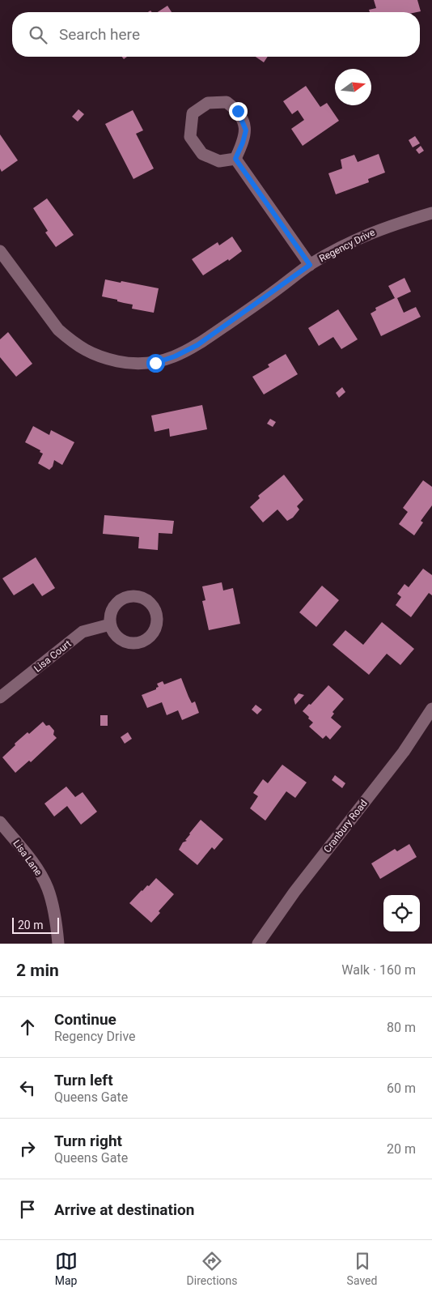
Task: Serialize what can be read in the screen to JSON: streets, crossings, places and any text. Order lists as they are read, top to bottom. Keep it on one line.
{"streets":{"street":["Regency Drive","Lisa Court","Cranbury Road","Lisa Lane"]},"scale_bar":"20 m","north":"right","page":{"search":"Search here","scale":"20 m","heading":["2 min","Walk · 160 m"],"list":[["Continue","Regency Drive","80 m"],["Turn left","Queens Gate","60 m"],["Turn right","Queens Gate","20 m"],"Arrive at destination"],"nav":["Map","Directions","Saved"]}}
